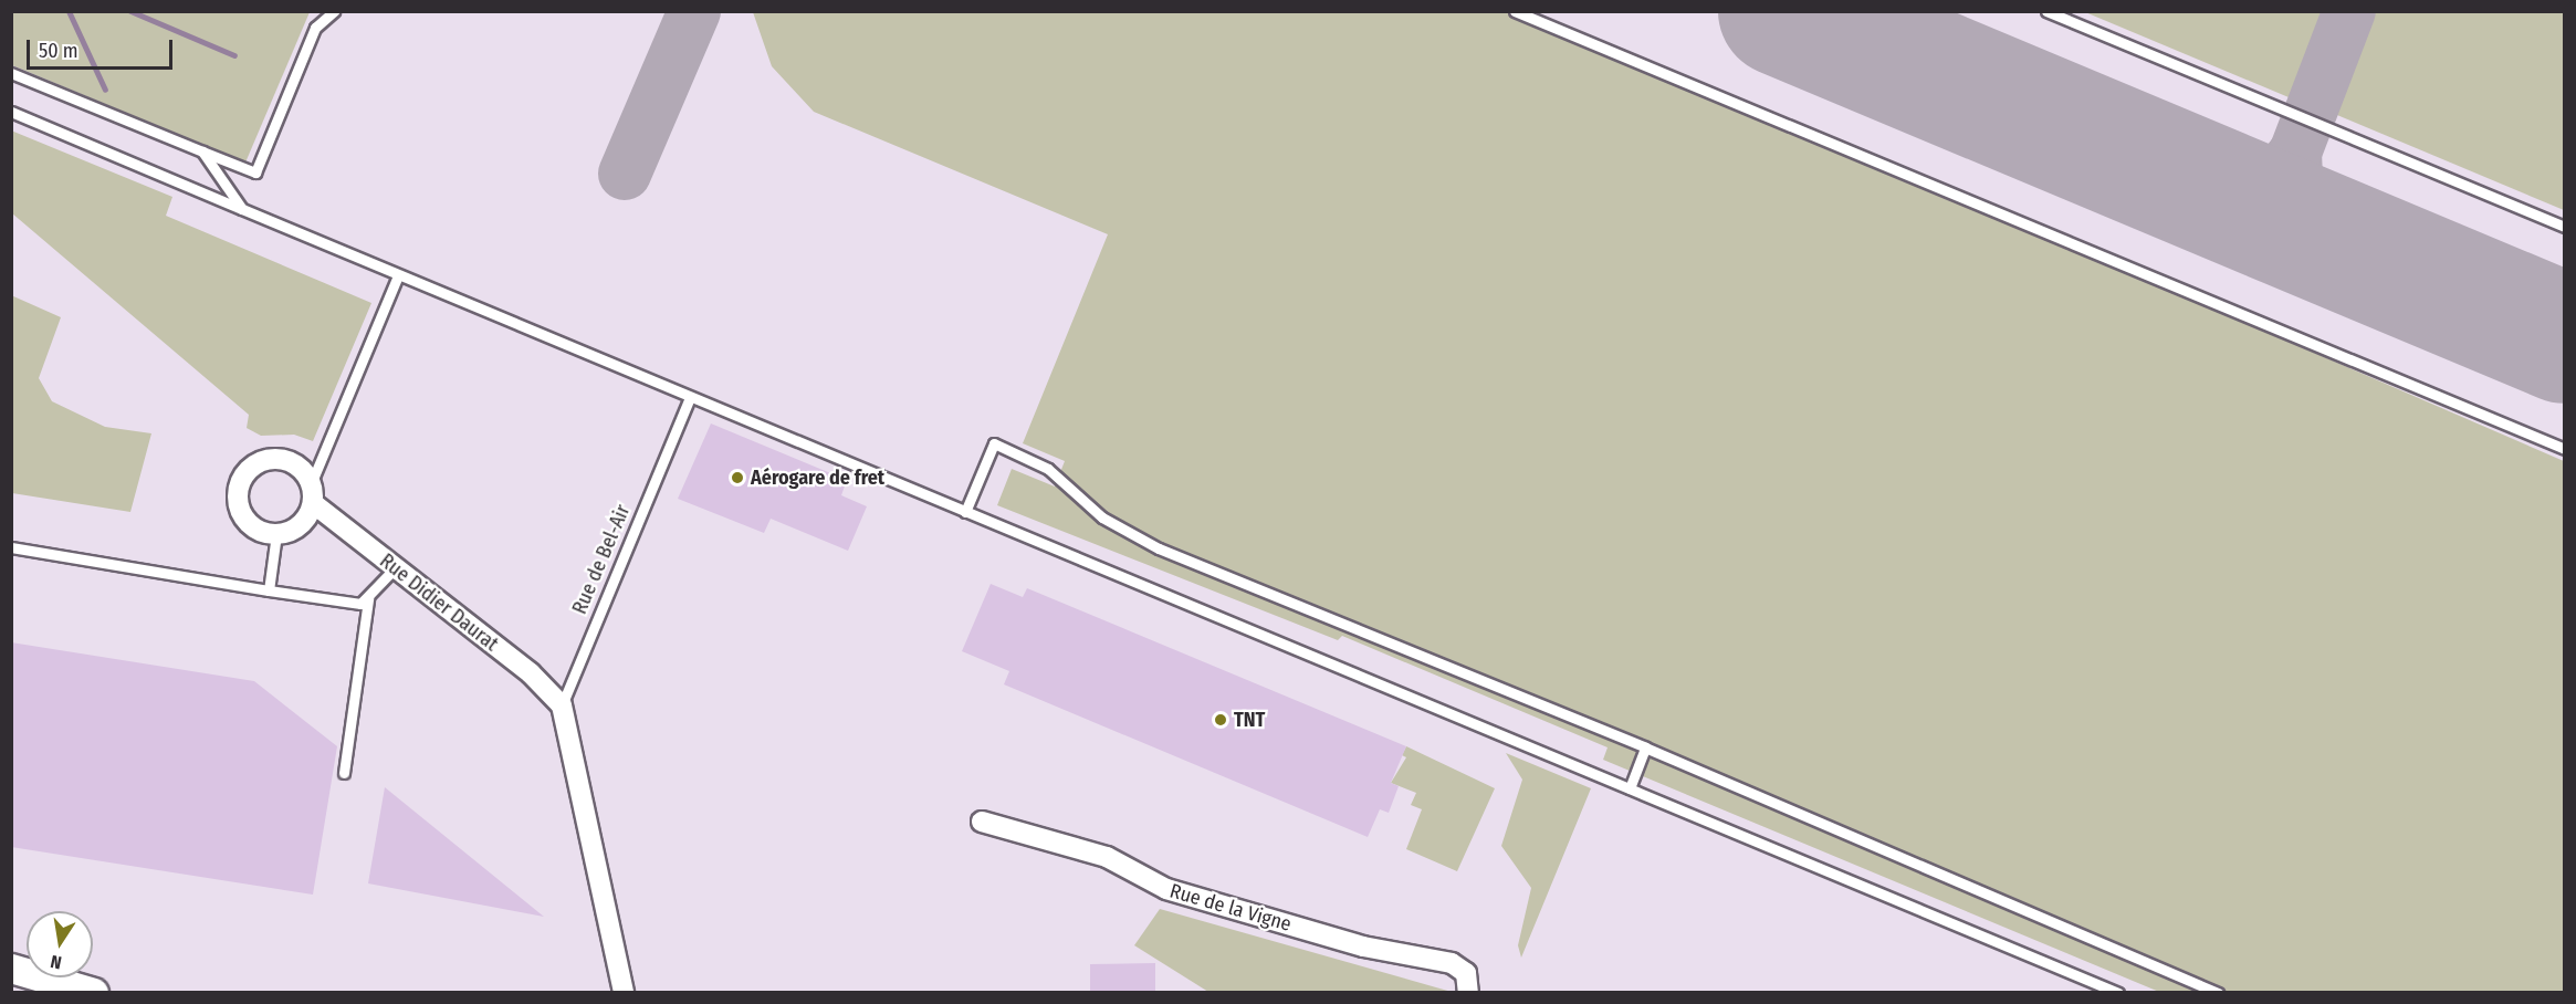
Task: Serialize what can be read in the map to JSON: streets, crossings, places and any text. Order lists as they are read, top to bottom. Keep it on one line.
{"streets":{"street":["Rue Didier Daurat","Rue de la Vigne"],"lane":["Rue de Bel-Air"]},"crossings":[["Rue de Bel-Air","Rue Didier Daurat"]],"places":["Aérogare de fret","TNT"],"scale_bar":"50 m","north":"bottom"}
